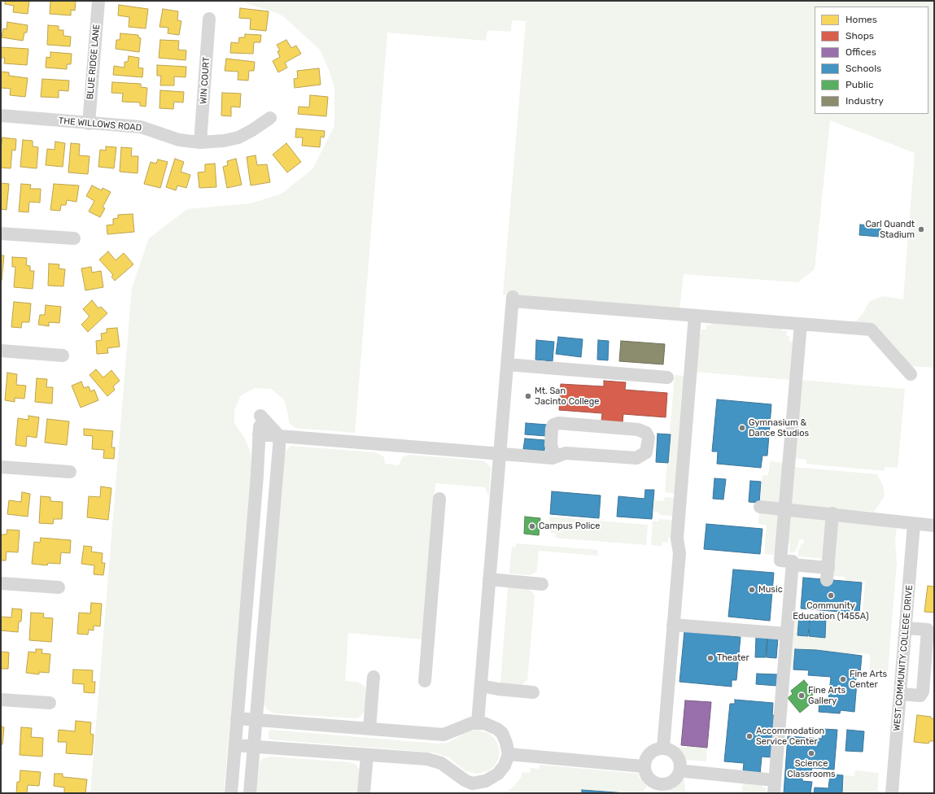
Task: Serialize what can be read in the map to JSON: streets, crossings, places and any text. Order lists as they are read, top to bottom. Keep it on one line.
{"streets":{"street":["BLUE RIDGE LANE","WIN COURT","THE WILLOWS ROAD","WEST COMMUNITY COLLEGE DRIVE"]},"crossings":[["BLUE RIDGE LANE","THE WILLOWS ROAD"],["WIN COURT","THE WILLOWS ROAD"]],"places":["Carl Quandt Stadium","Mt. San Jacinto College","Gymnasium & Dance Studios","Campus Police","Music","Community Education (1455A)","Theater","Fine Arts Center","Fine Arts Gallery","Accommodation Service Center","Science Classrooms"],"legend":["Homes","Shops","Offices","Schools","Public","Industry"]}
